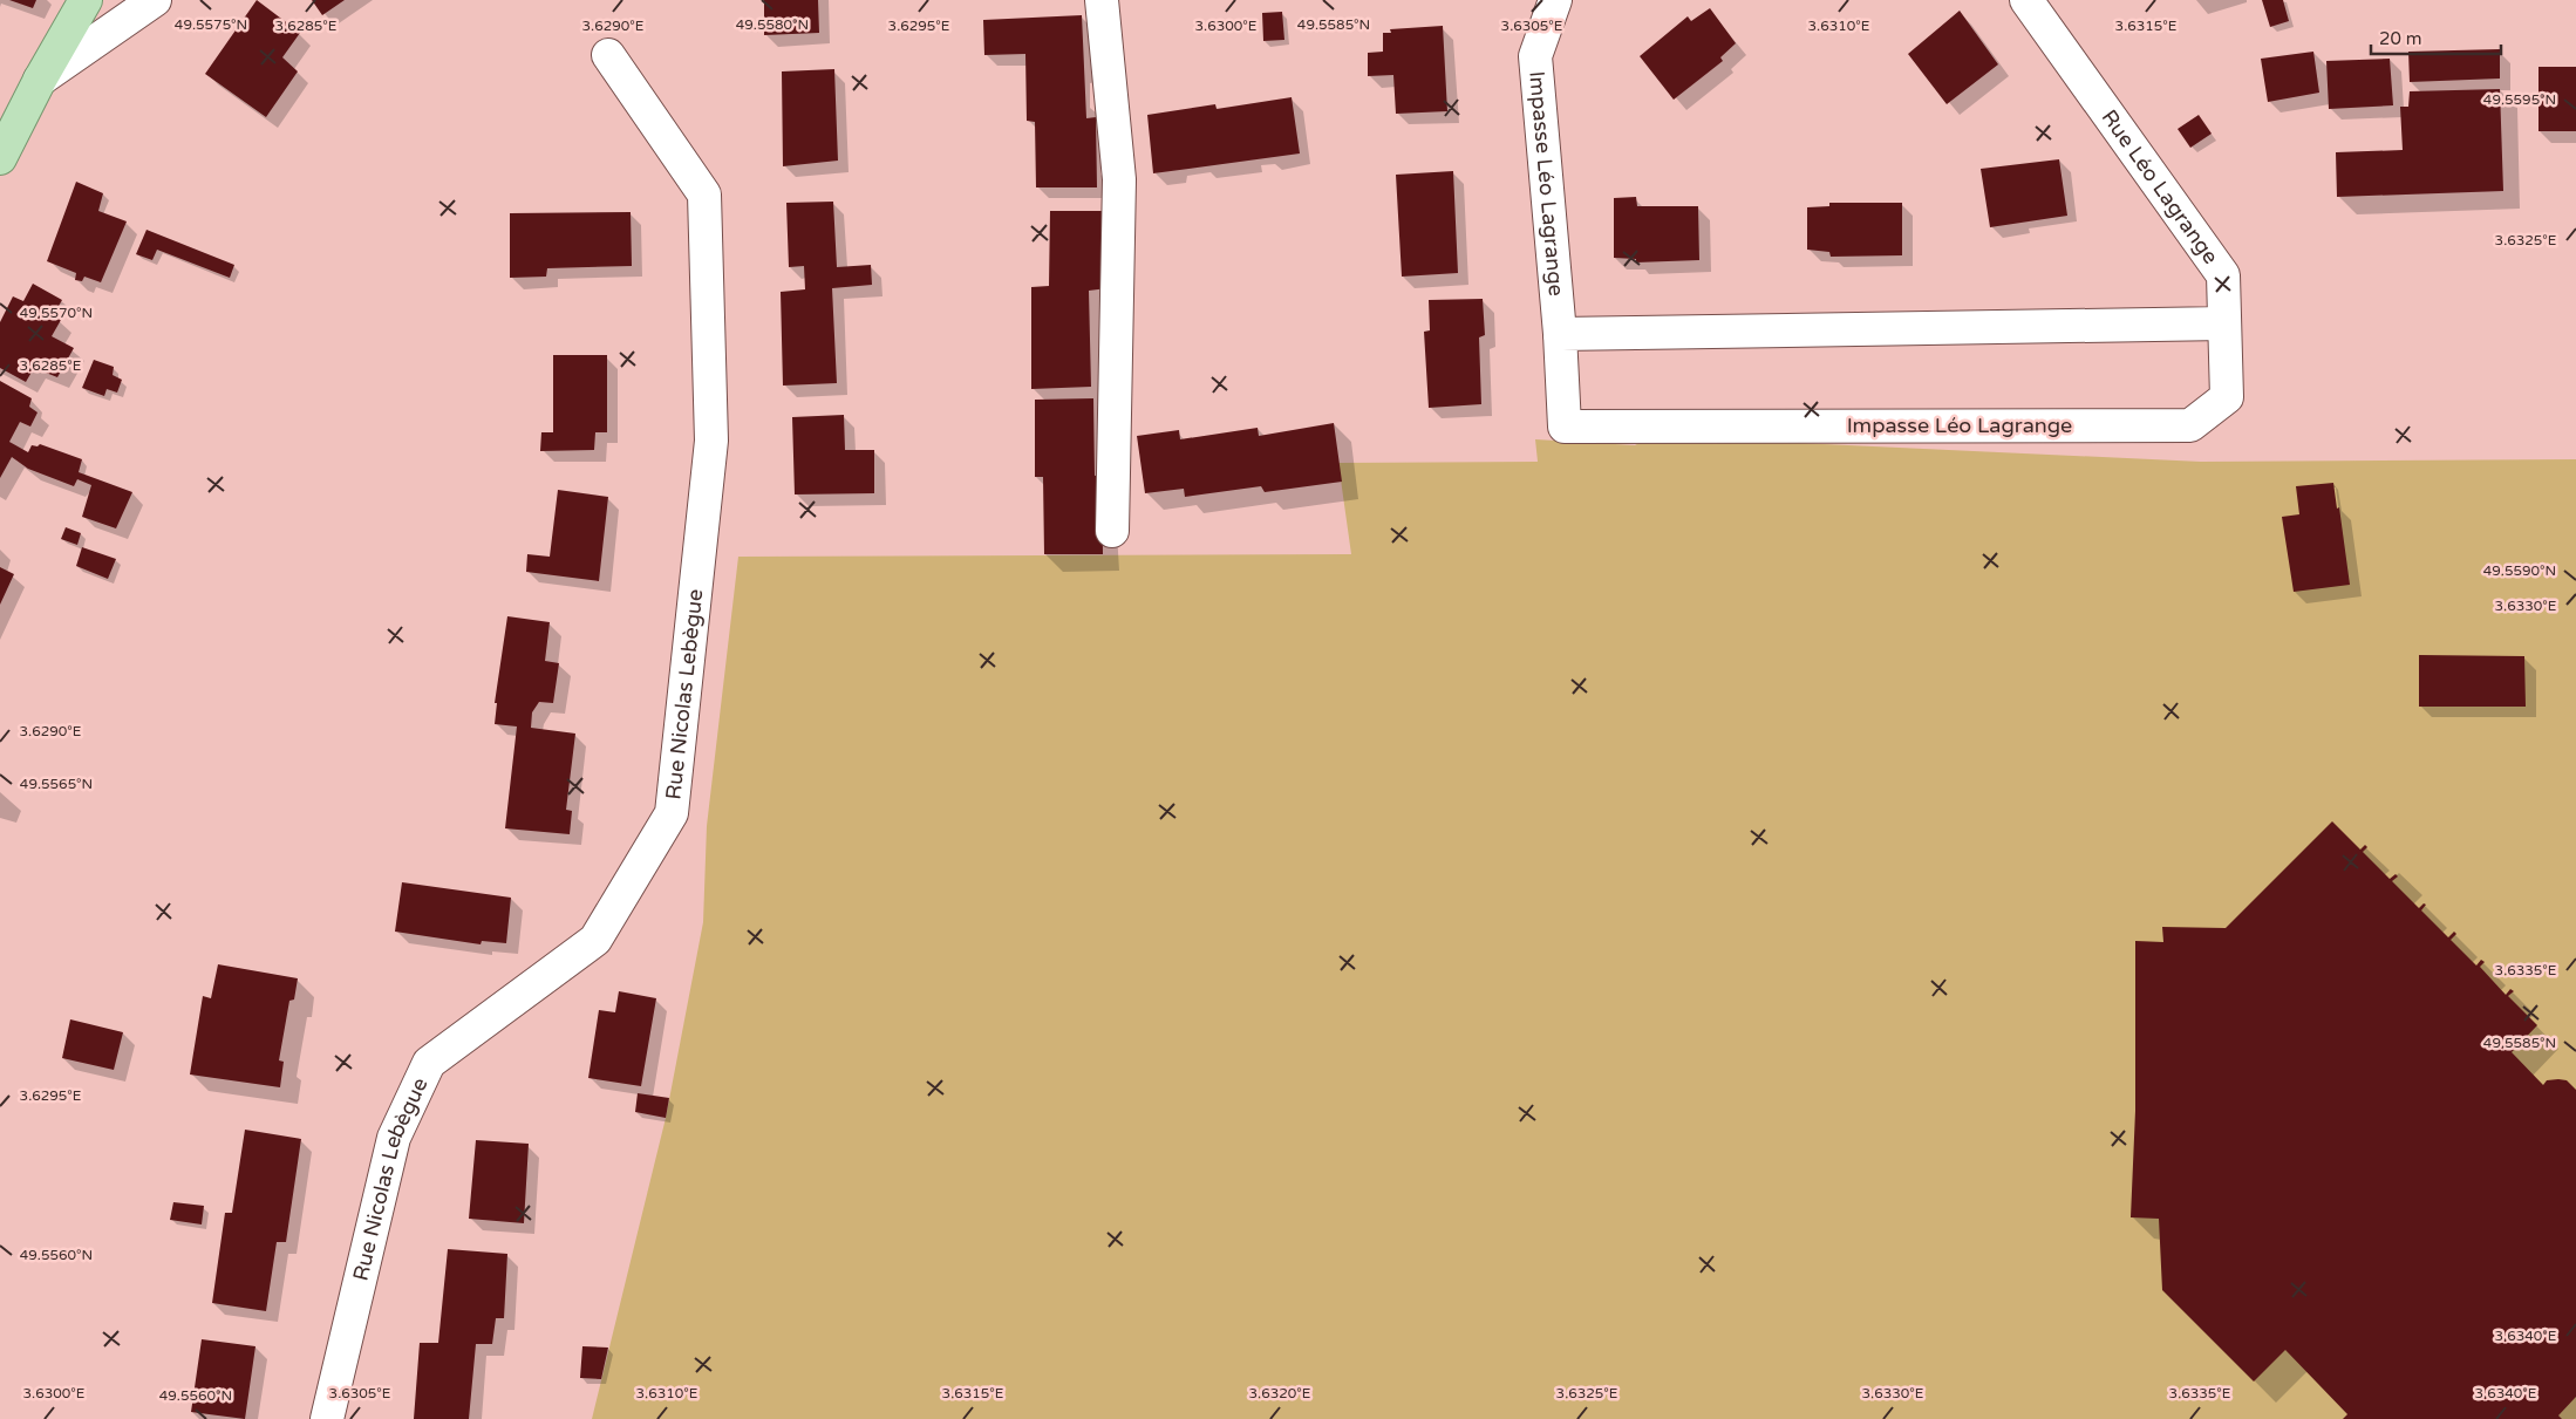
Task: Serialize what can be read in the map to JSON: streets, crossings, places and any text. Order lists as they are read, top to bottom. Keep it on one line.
{"streets":{"street":["Impasse Léo Lagrange","Rue Léo Lagrange","Rue Nicolas Lebègue"]},"crossings":[["Impasse Léo Lagrange","Rue Léo Lagrange"]],"scale_bar":"20 m","coordinates":["49.5575°N","49.5580°N","49.5585°N","3.6285°E","3.6290°E","3.6295°E","3.6300°E","3.6305°E","3.6310°E","3.6315°E","49.5595°N","3.6325°E","49.5570°N","49.5590°N","3.6330°E","49.5565°N","3.6335°E","49.5560°N","3.6340°E","3.6320°E"]}
